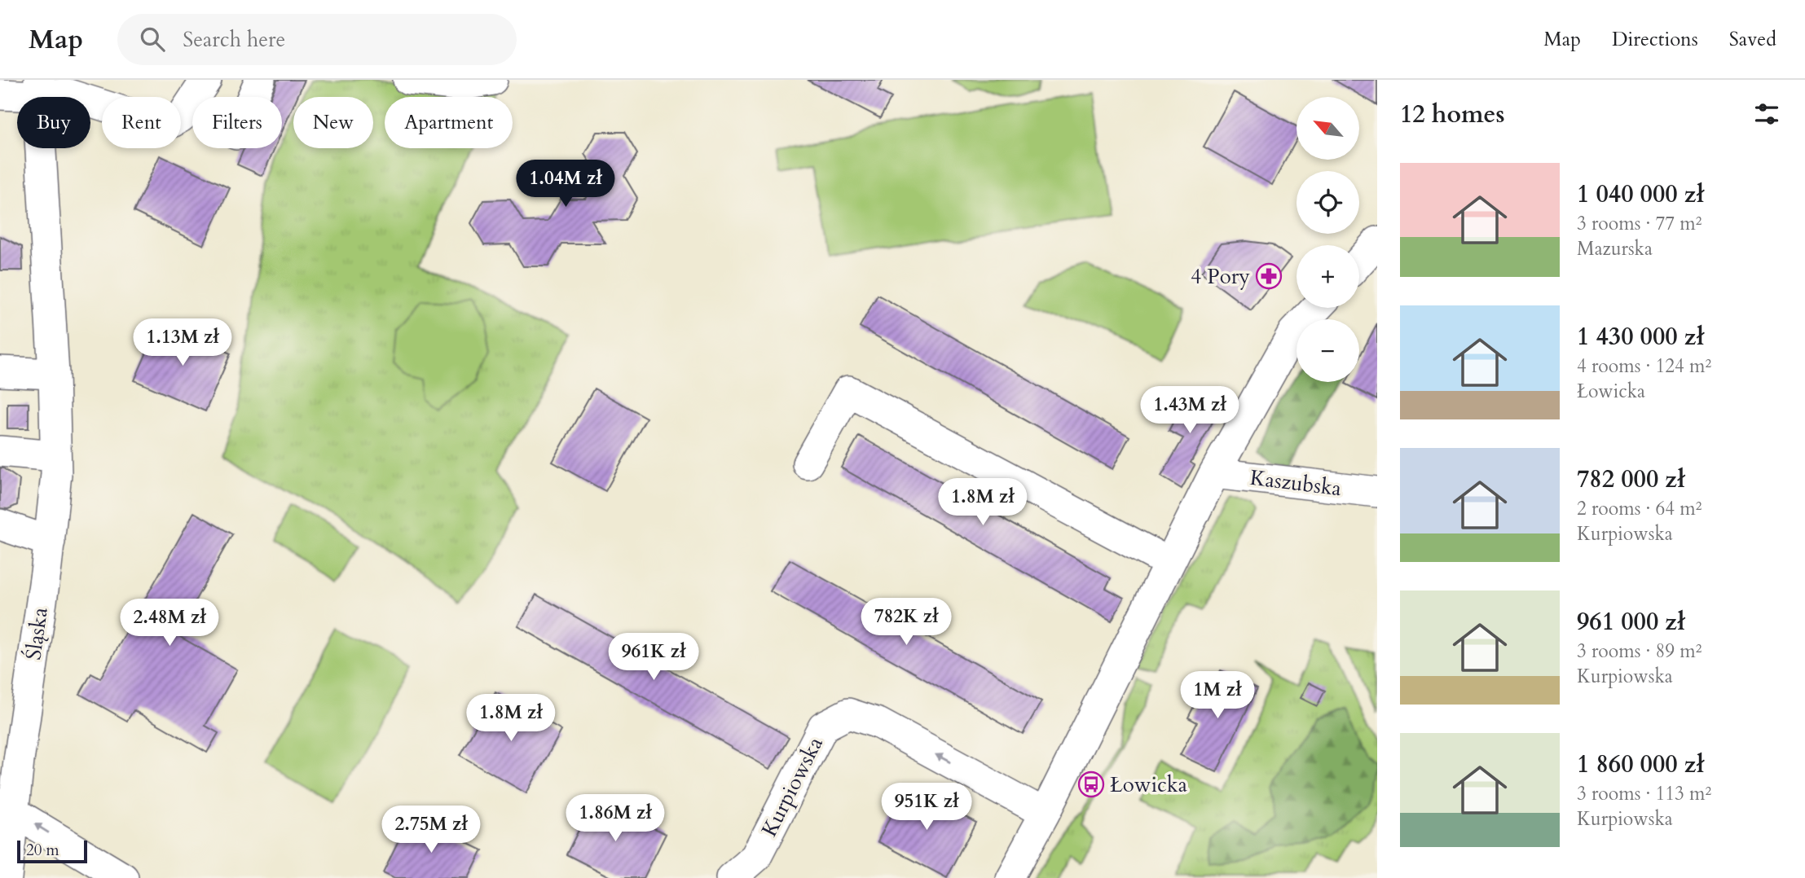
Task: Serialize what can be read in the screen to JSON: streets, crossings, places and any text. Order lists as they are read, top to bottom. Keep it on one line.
{"streets":{"street":["Kaszubska","Śląska","Kurpiowska"]},"places":{"pharmacy":["4 Pory"],"bus stop":["Łowicka"]},"scale_bar":"20 m","north":"top left","page":{"header":"Map","search":"Search here","nav":["Map","Directions","Saved"],"heading":"12 homes","map_buttons":["+","−"],"chip":["Buy","Rent","Filters","New","Apartment"],"list":[{"name":"1 040 000 zł","note":"3 rooms · 77 m² · Mazurska"},{"name":"1 430 000 zł","note":"4 rooms · 124 m² · Łowicka"},{"name":"782 000 zł","note":"2 rooms · 64 m² · Kurpiowska"},{"name":"961 000 zł","note":"3 rooms · 89 m² · Kurpiowska"},{"name":"1 860 000 zł","note":"3 rooms · 113 m² · Kurpiowska"}],"price":["1.04M zł","1.13M zł","1.43M zł","1.8M zł","782K zł","2.48M zł","961K zł","1M zł","1.8M zł","951K zł","1.86M zł","2.75M zł"],"scale":"20 m"}}
